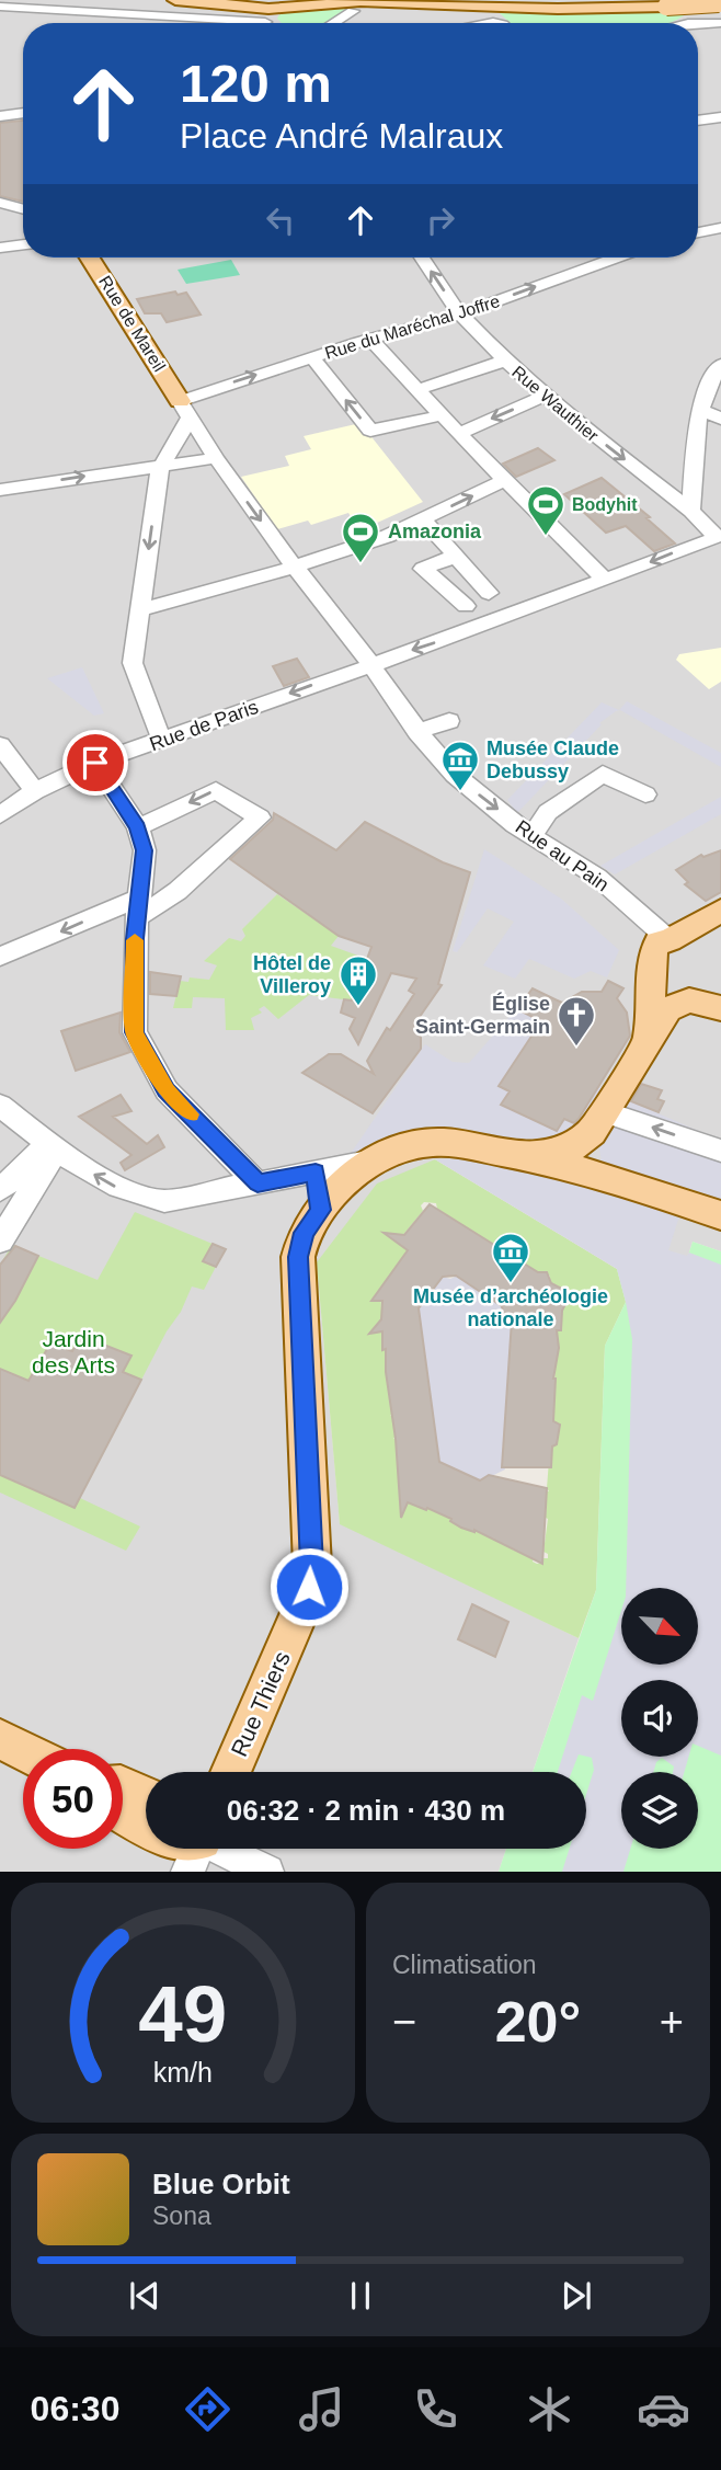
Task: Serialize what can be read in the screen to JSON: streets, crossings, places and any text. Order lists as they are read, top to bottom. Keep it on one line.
{"streets":{"main road":["Rue de Mareil","Rue Thiers"],"street":["Rue du Maréchal Joffre","Rue Wauthier","Rue de Paris","Rue au Pain"]},"crossings":[["Rue de Mareil","Rue du Maréchal Joffre"],["Rue de Mareil","Rue au Pain"],["Rue du Maréchal Joffre","Rue Wauthier"],["Rue du Maréchal Joffre","Rue au Pain"],["Rue de Paris","Rue au Pain"]],"one_way":["Rue au Pain"],"parks":["Jardin des Arts"],"places":{"sports":["Bodyhit","Amazonia"],"museum":["Musée Claude Debussy","Musée d’archéologie nationale"],"building":["Hôtel de Villeroy"],"church":["Église Saint-Germain"]},"north":"bottom right","page":{"turn":["120 m","Place André Malraux"],"limit":"50","trip":"06:32 · 2 min · 430 m","tile":"Climatisation","heat":["−","20°","+"],"song":["Blue Orbit","Sona"],"tabs":"06:30","gauge":["49","km/h"]}}
